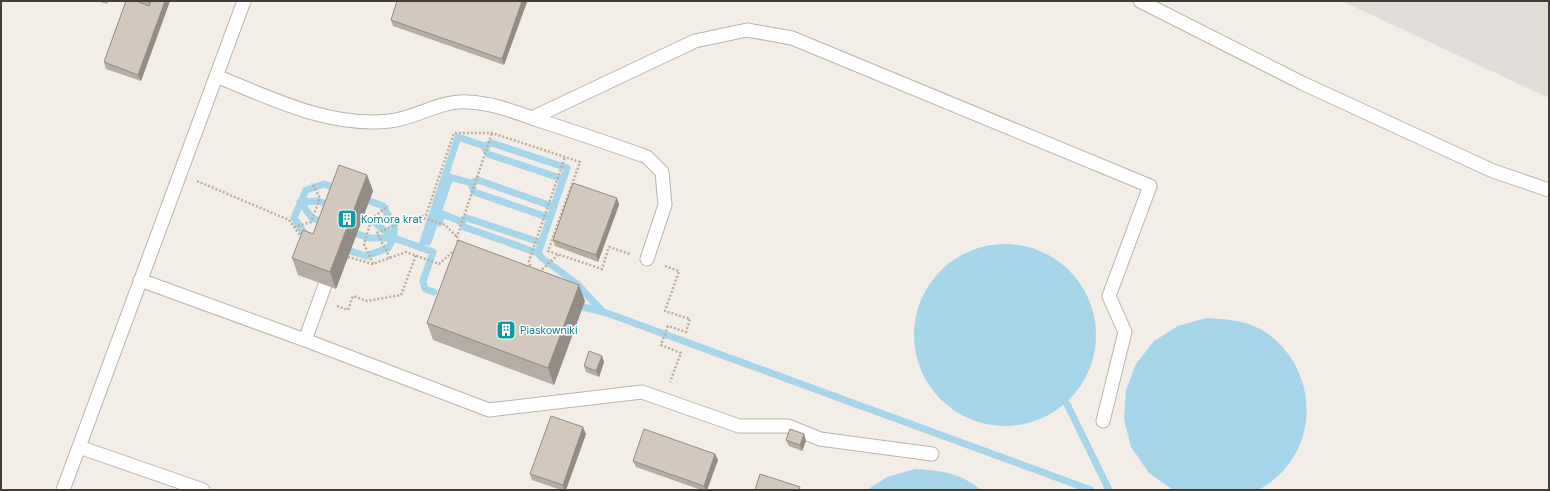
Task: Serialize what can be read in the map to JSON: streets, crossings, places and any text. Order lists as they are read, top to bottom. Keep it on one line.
{"places":{"building":["Komora krat","Piaskowniki"]}}
